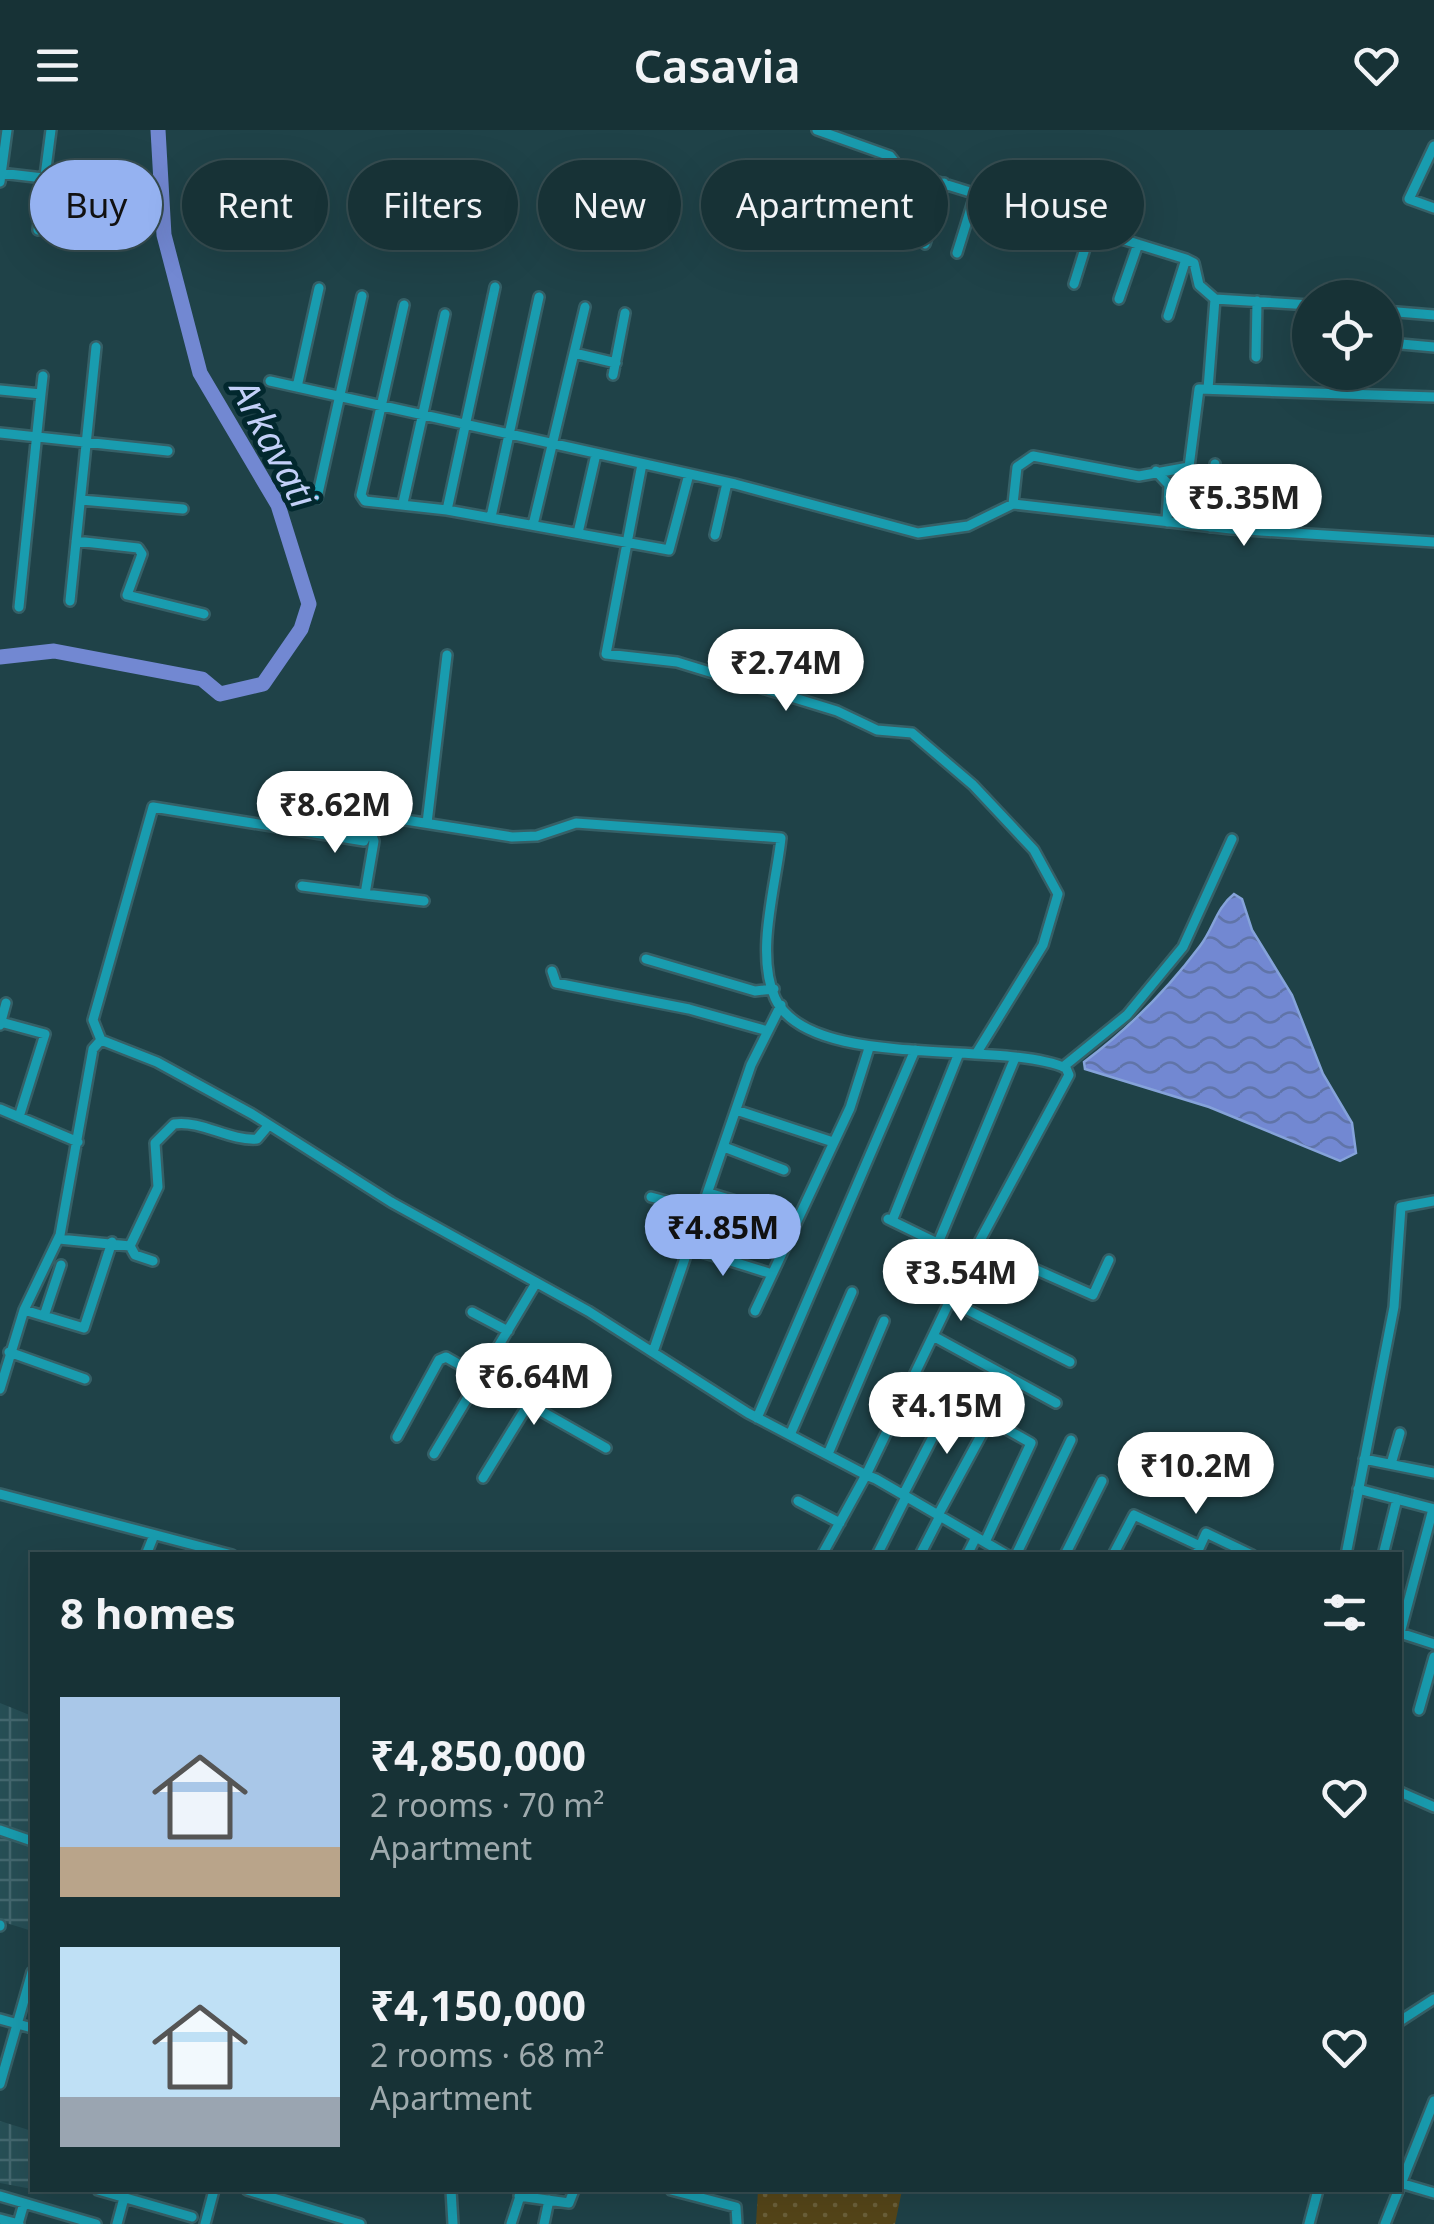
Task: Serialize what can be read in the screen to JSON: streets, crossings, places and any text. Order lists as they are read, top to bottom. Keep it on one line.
{"water":["Arkavati"],"page":{"header":"Casavia","chip":["Buy","Rent","Filters","New","Apartment","House"],"price":["₹5.35M","₹2.74M","₹8.62M","₹4.85M","₹3.54M","₹6.64M","₹4.15M","₹10.2M"],"heading":"8 homes","list":[{"name":"₹4,850,000","note":"2 rooms · 70 m² · Apartment"},{"name":"₹4,150,000","note":"2 rooms · 68 m² · Apartment"}]}}
